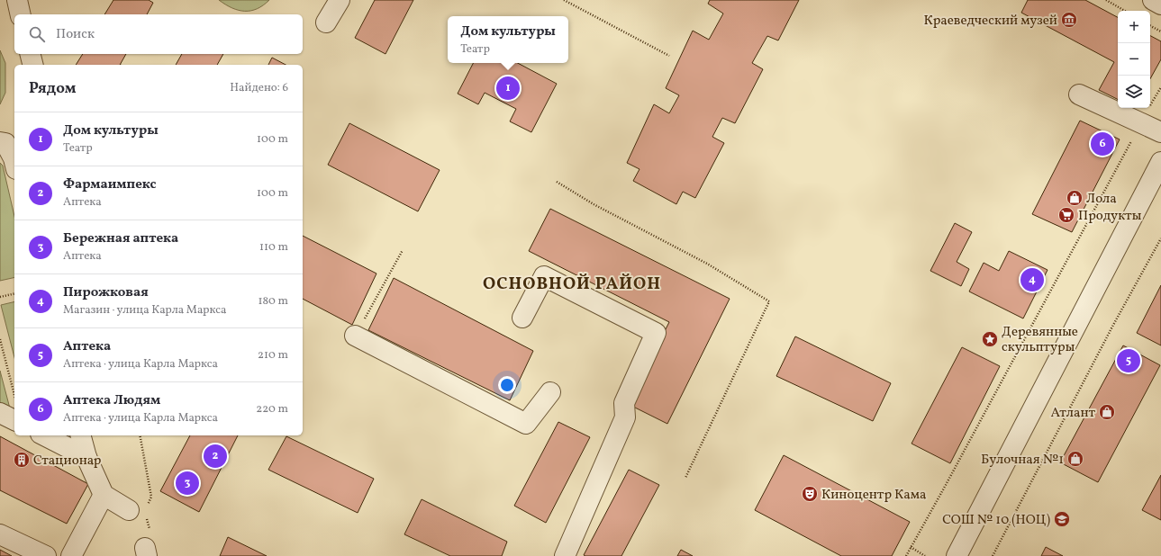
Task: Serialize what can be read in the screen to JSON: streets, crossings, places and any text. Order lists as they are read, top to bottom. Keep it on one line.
{"districts":["ОСНОВНОЙ РАЙОН"],"places":{"museum":["Краеведческий музей"],"shop":["Лола","Атлант","Булочная №1"],"supermarket":["Продукты"],"place":["Деревянные скульптуры"],"building":["Стационар"],"theatre":["Киноцентр Кама"],"school or university":["СОШ № 10 (НОЦ)"]},"page":{"map_buttons":["+","−"],"search":"Поиск","popup":["Дом культуры","Театр"],"heading":["Рядом","Найдено: 6"],"pins":["1","6","4","5","2","3"],"list":[{"mark":"1","name":"Дом культуры","note":"Театр","value":"100 m"},{"mark":"2","name":"Фармаимпекс","note":"Аптека","value":"100 m"},{"mark":"3","name":"Бережная аптека","note":"Аптека","value":"110 m"},{"mark":"4","name":"Пирожковая","note":"Магазин · улица Карла Маркса","value":"180 m"},{"mark":"5","name":"Аптека","note":"Аптека · улица Карла Маркса","value":"210 m"},{"mark":"6","name":"Аптека Людям","note":"Аптека · улица Карла Маркса","value":"220 m"}]}}
